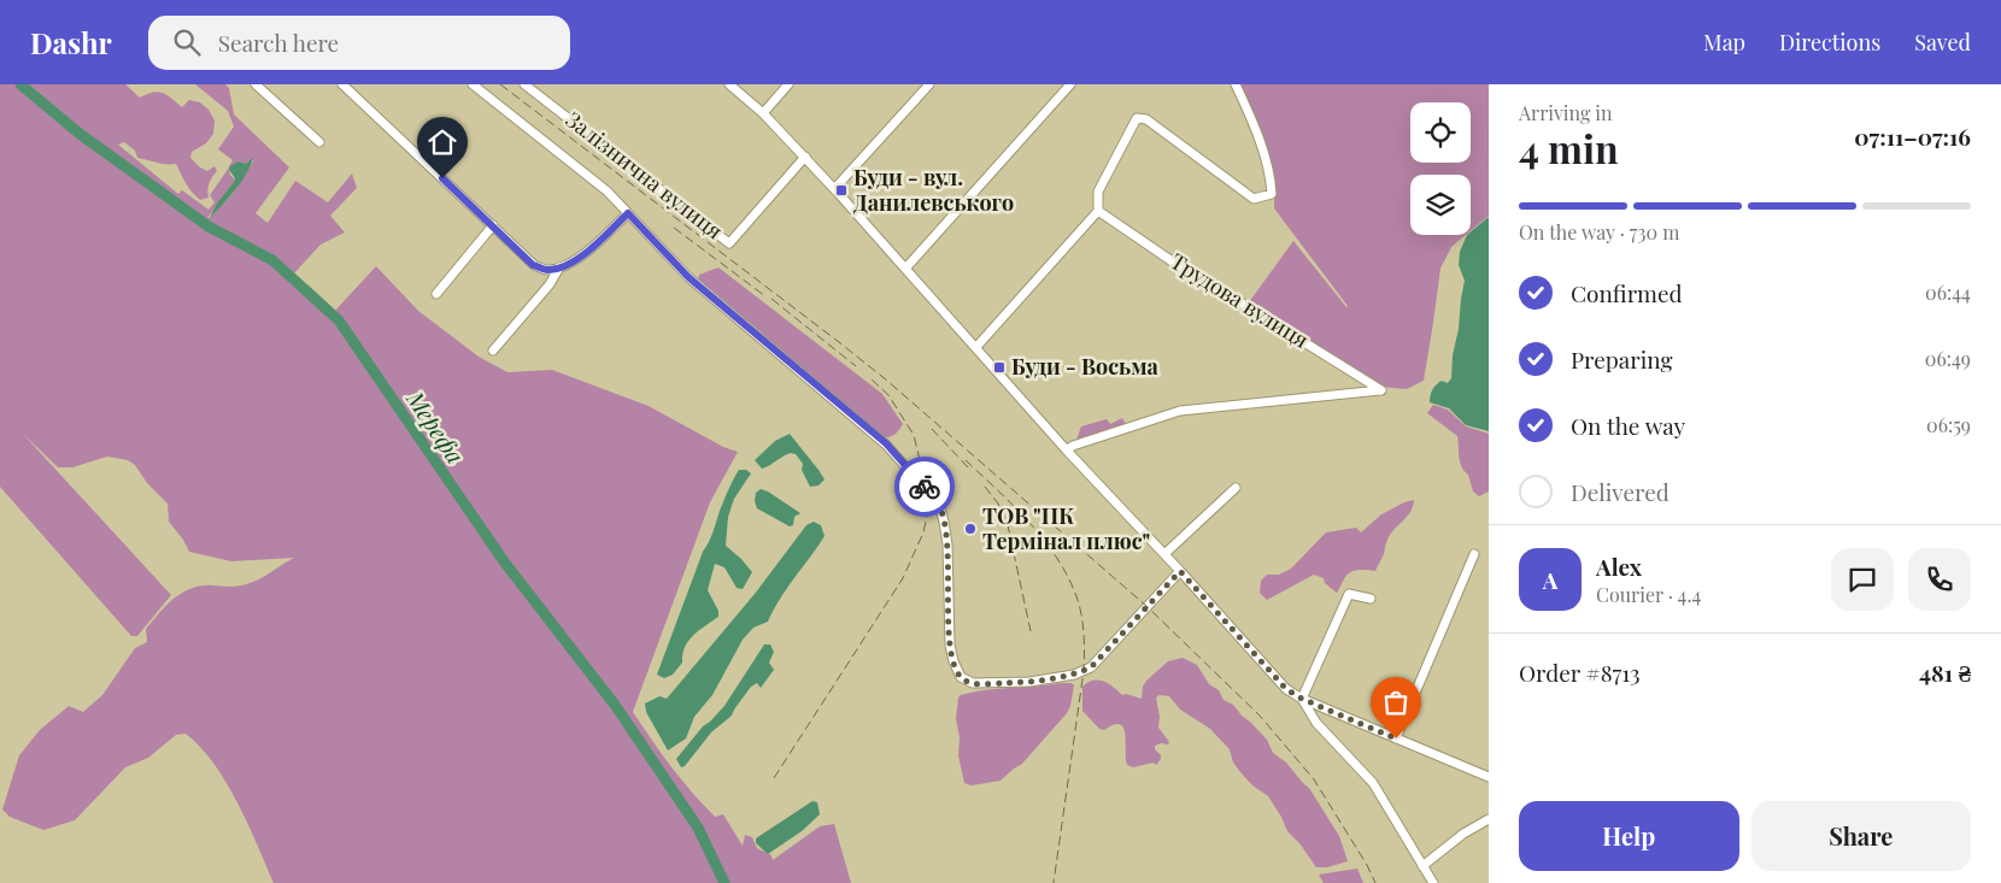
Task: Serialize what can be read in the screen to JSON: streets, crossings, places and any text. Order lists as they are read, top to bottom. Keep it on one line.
{"streets":{"street":["Залізнична вулиця","Трудова вулиця"]},"water":["Мерефа"],"places":{"transit":["Буди - вул. Данилевського","Буди - Восьма"],"other":["ТОВ \"ПК Термінал плюс\""]},"page":{"header":"Dashr","search":"Search here","nav":["Map","Directions","Saved"],"heading":["4 min","Arriving in","07:11–07:16"],"panel":["Alex","Courier · 4.4","Order #8713","481 ₴"],"bar":"On the way · 730 m","list":[["Confirmed","06:44"],["Preparing","06:49"],["On the way","06:59"],"Delivered"],"round":"A","buttons":["Help","Share"]}}
